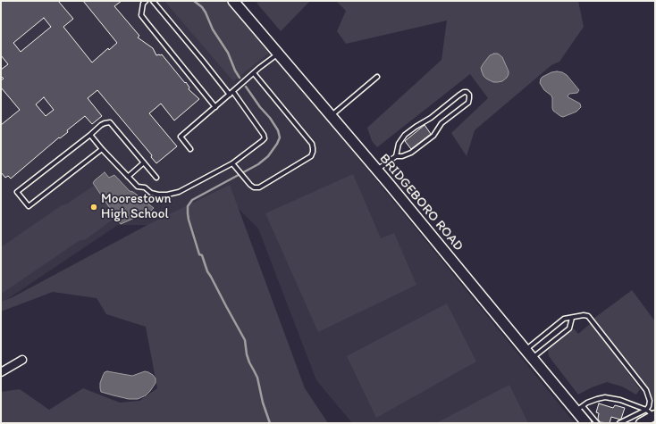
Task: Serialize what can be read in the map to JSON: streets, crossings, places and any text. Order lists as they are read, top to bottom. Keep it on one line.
{"streets":{"main road":["BRIDGEBORO ROAD"]},"places":["Moorestown High School"]}
